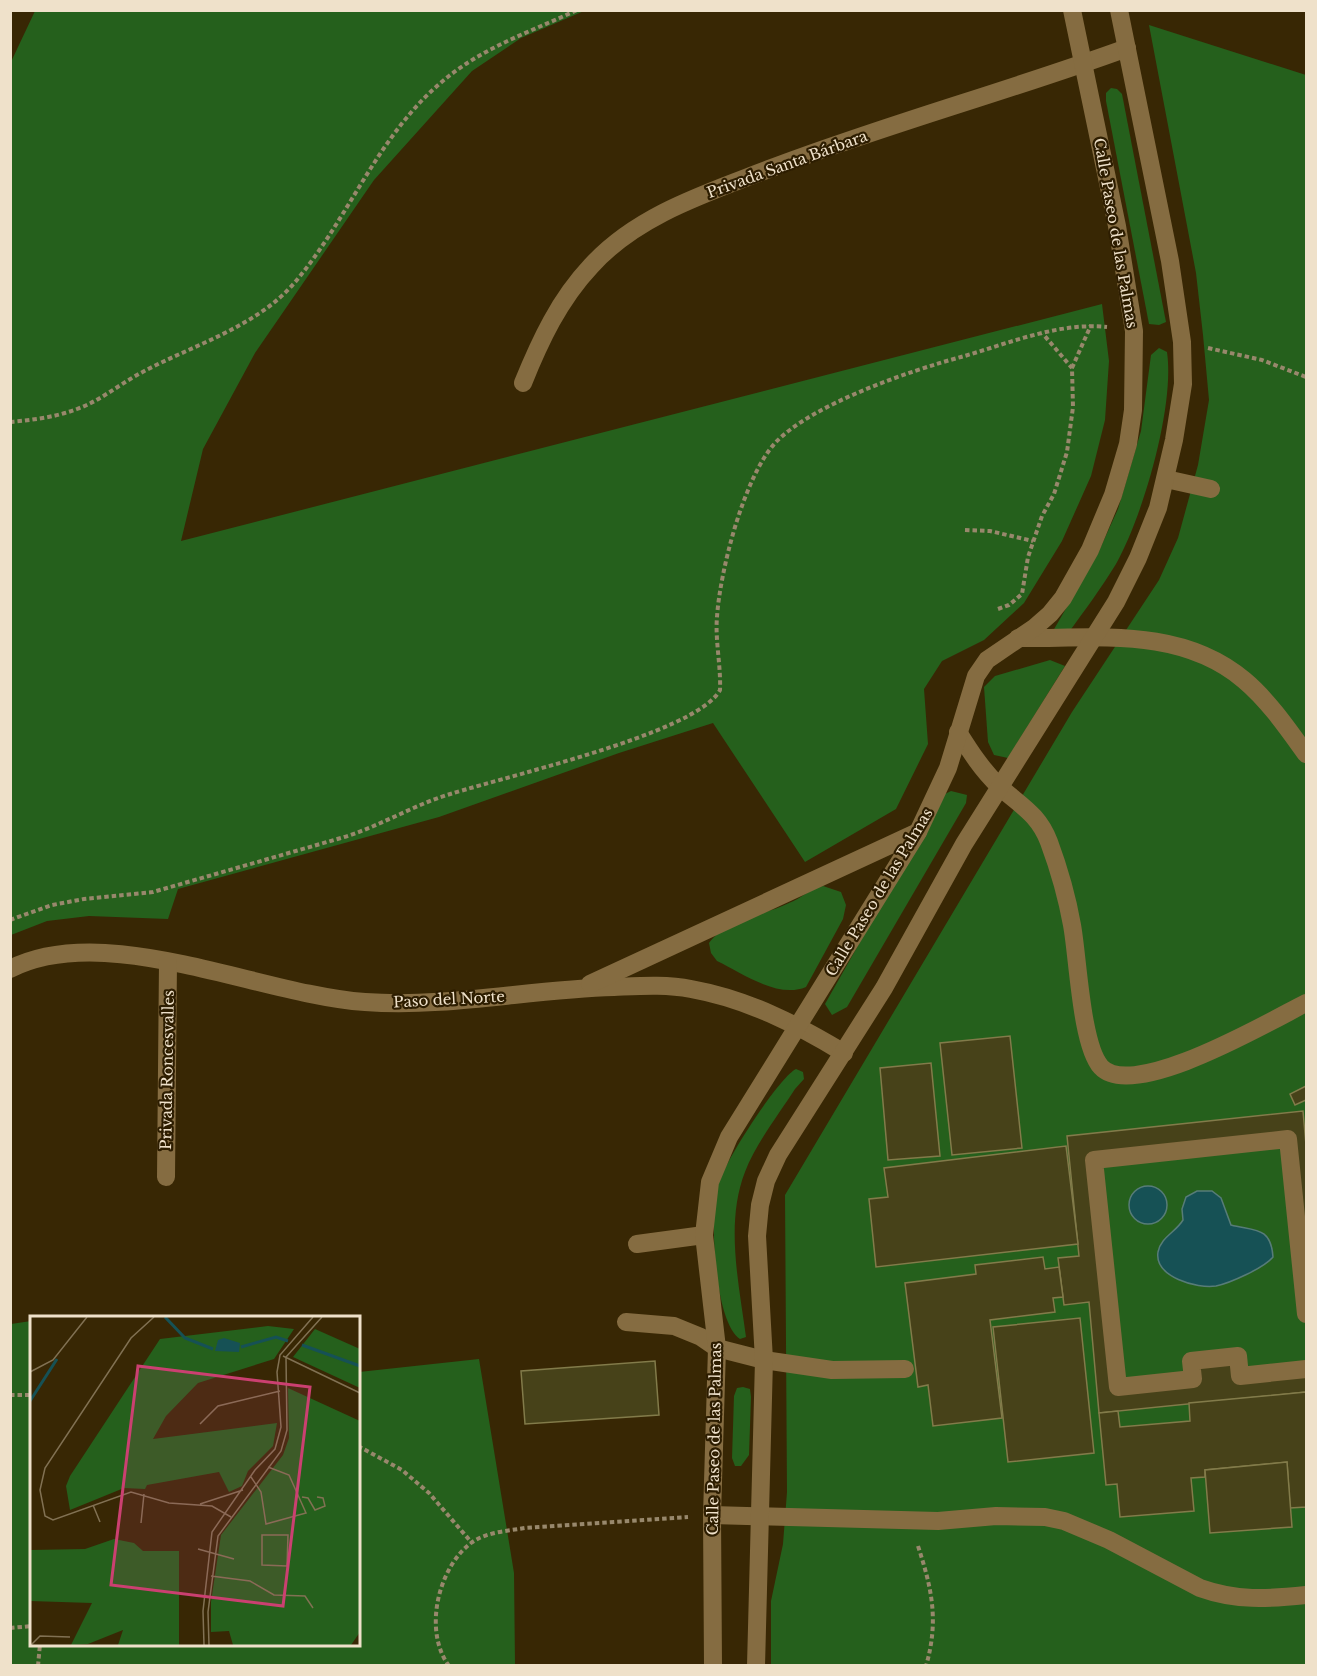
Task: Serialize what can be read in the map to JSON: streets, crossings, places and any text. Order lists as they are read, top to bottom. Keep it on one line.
{"streets":{"street":["Privada Santa Bárbara","Calle Paseo de las Palmas","Paso del Norte","Privada Roncesvalles"]},"crossings":[["Privada Santa Bárbara","Calle Paseo de las Palmas"],["Calle Paseo de las Palmas","Paso del Norte"],["Paso del Norte","Privada Roncesvalles"]]}
